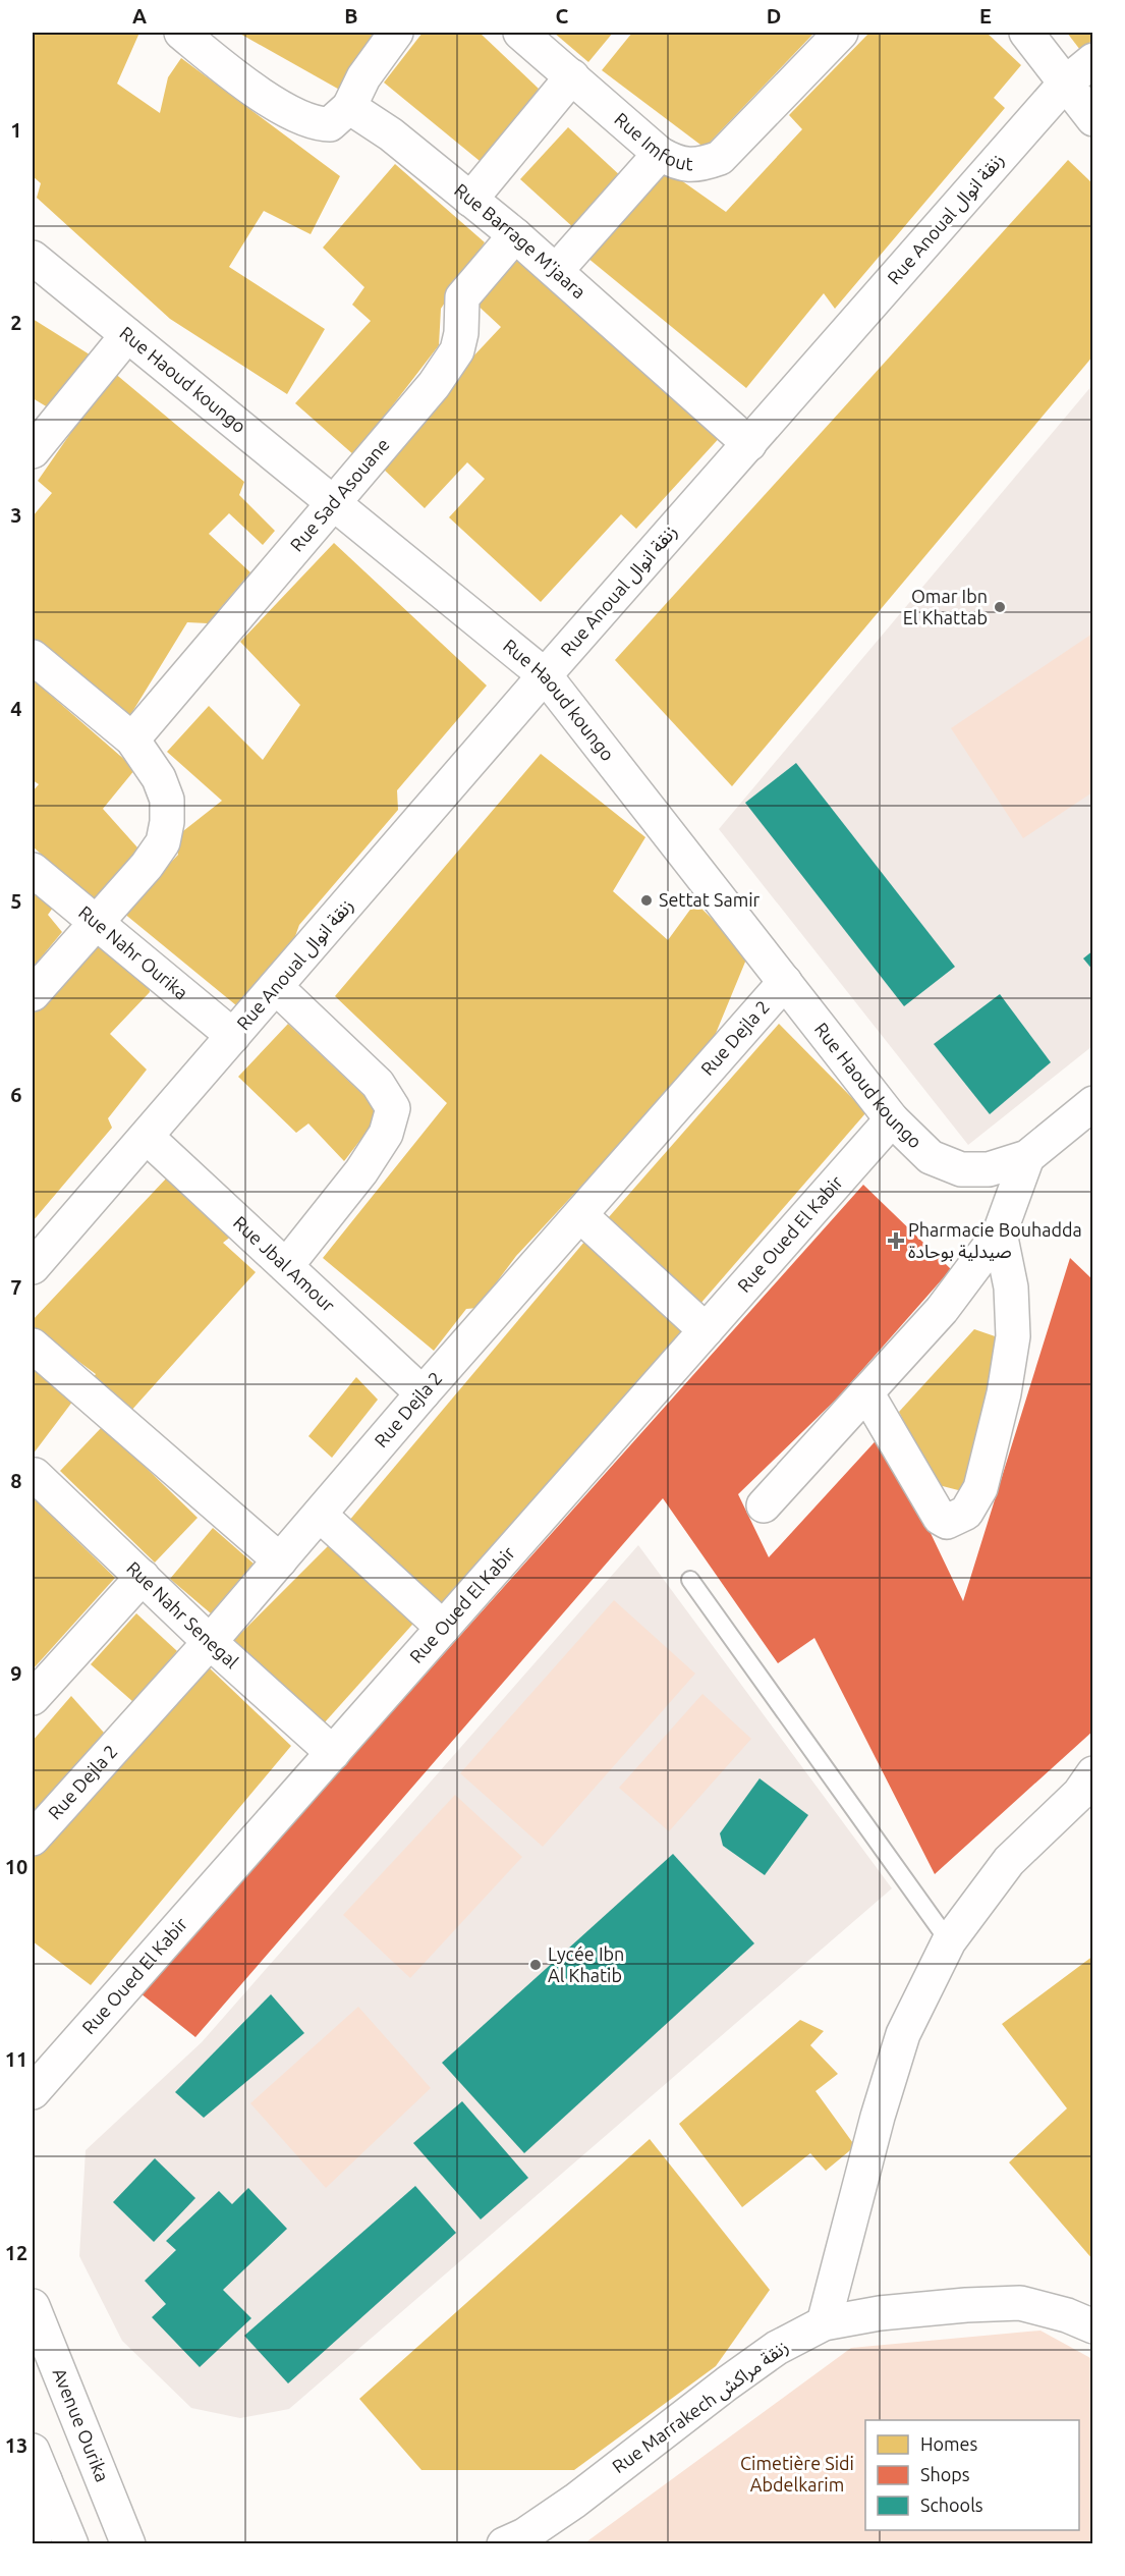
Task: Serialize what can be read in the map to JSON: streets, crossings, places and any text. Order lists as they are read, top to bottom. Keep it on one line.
{"streets":{"street":["Rue Imfout","Rue Anoual زنقة انوال","Rue Barrage M'jaara","Rue Haoud koungo","Rue Sad Asouane","Rue Nahr Ourika","Rue Dejla 2","Rue Oued El Kabir","Rue Jbal Amour","Rue Nahr Senegal","Rue Marrakech زنقة مراكش","Avenue Ourika"]},"crossings":[["Rue Anoual زنقة انوال","Rue Barrage M'jaara"],["Rue Anoual زنقة انوال","Rue Haoud koungo"],["Rue Anoual زنقة انوال","Rue Nahr Ourika"],["Rue Anoual زنقة انوال","Rue Jbal Amour"],["Rue Barrage M'jaara","Rue Sad Asouane"],["Rue Haoud koungo","Rue Sad Asouane"],["Rue Haoud koungo","Rue Dejla 2"],["Rue Haoud koungo","Rue Oued El Kabir"],["Rue Dejla 2","Rue Jbal Amour"],["Rue Dejla 2","Rue Nahr Senegal"],["Rue Oued El Kabir","Rue Nahr Senegal"]],"parks":["Cimetière Sidi Abdelkarim"],"places":{"other":["Omar Ibn El Khattab","Settat Samir","Lycée Ibn Al Khatib"],"health":["Pharmacie Bouhadda صيدلية بوحادة"]},"legend":["Homes","Shops","Schools"],"grid":{"columns":["A","B","C","D","E"],"rows":["1","2","3","4","5","6","7","8","9","10","11","12","13"]}}
